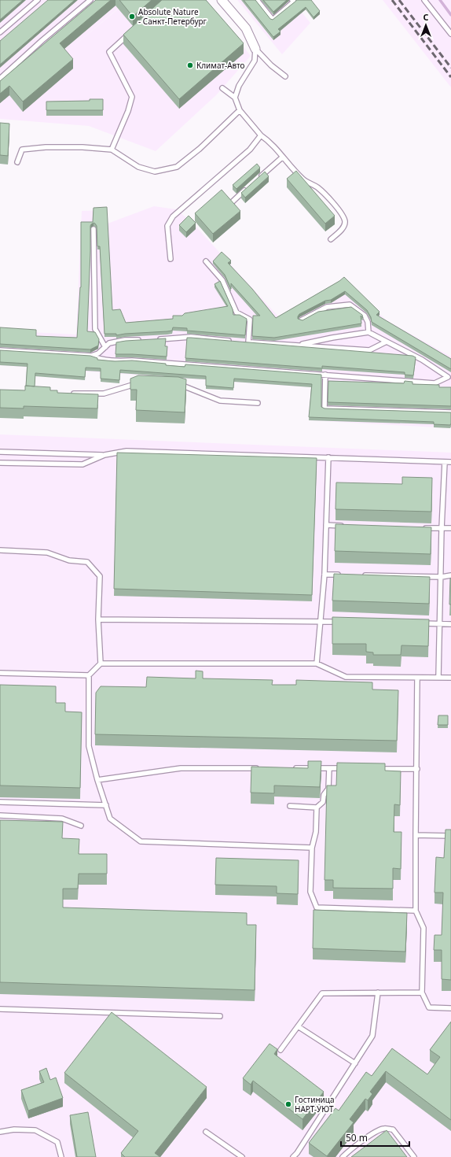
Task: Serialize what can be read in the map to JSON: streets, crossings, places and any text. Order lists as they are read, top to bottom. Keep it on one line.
{"places":["Absolute Nature - Санкт-Петербург","Климат-Авто","Гостиница НАРТ-УЮТ"],"scale_bar":"50 m","north":"top"}
